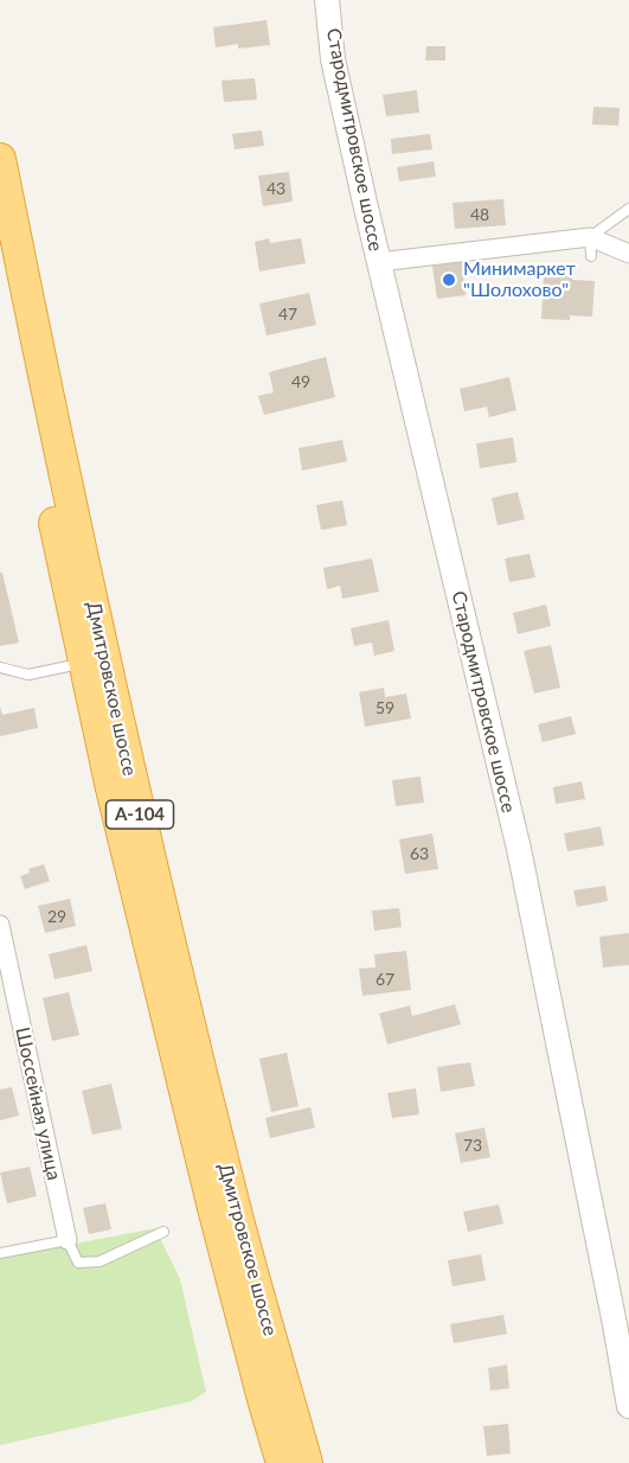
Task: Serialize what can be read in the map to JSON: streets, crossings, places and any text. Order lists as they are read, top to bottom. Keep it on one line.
{"streets":{"highway":["Дмитровское шоссе","А-104"],"street":["Стародмитровское шоссе","Шоссейная улица"]},"places":["Минимаркет \"Шолохово\""],"house_numbers":["43","48","47","49","59","63","29","67","73"]}
